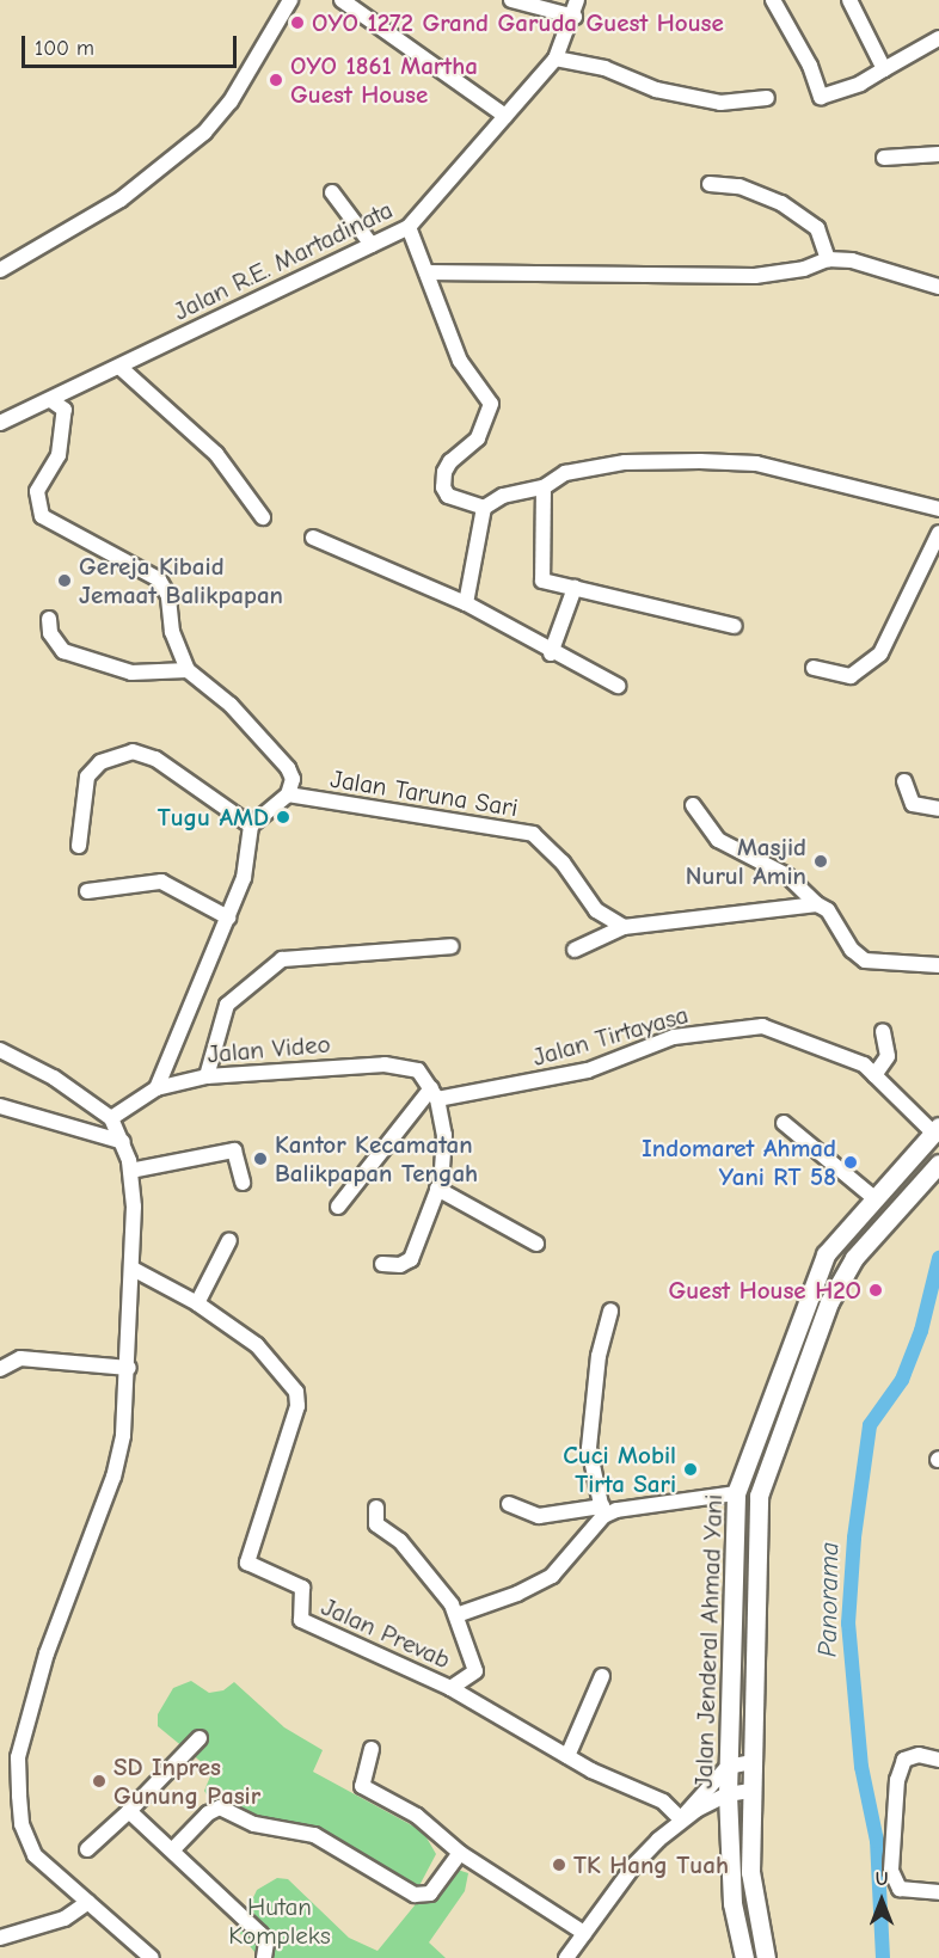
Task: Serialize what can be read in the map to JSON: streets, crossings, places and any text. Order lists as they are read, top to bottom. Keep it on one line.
{"streets":{"main road":["Jalan Jenderal Ahmad Yani"],"street":["Jalan R.E. Martadinata","Jalan Taruna Sari","Jalan Tirtayasa","Jalan Video","Jalan Prevab"]},"crossings":[["Jalan Tirtayasa","Jalan Video"],["Jalan Tirtayasa","Jalan Jenderal Ahmad Yani"]],"water":["Panorama"],"parks":["Hutan Kompleks"],"places":["OYO 1272 Grand Garuda Guest House","OYO 1861 Martha Guest House","Gereja Kibaid Jemaat Balikpapan","Tugu AMD","Masjid Nurul Amin","Kantor Kecamatan Balikpapan Tengah","Indomaret Ahmad Yani RT 58","Guest House H2O","Cuci Mobil Tirta Sari","SD Inpres Gunung Pasir","TK Hang Tuah"],"scale_bar":"100 m","north":"top"}
